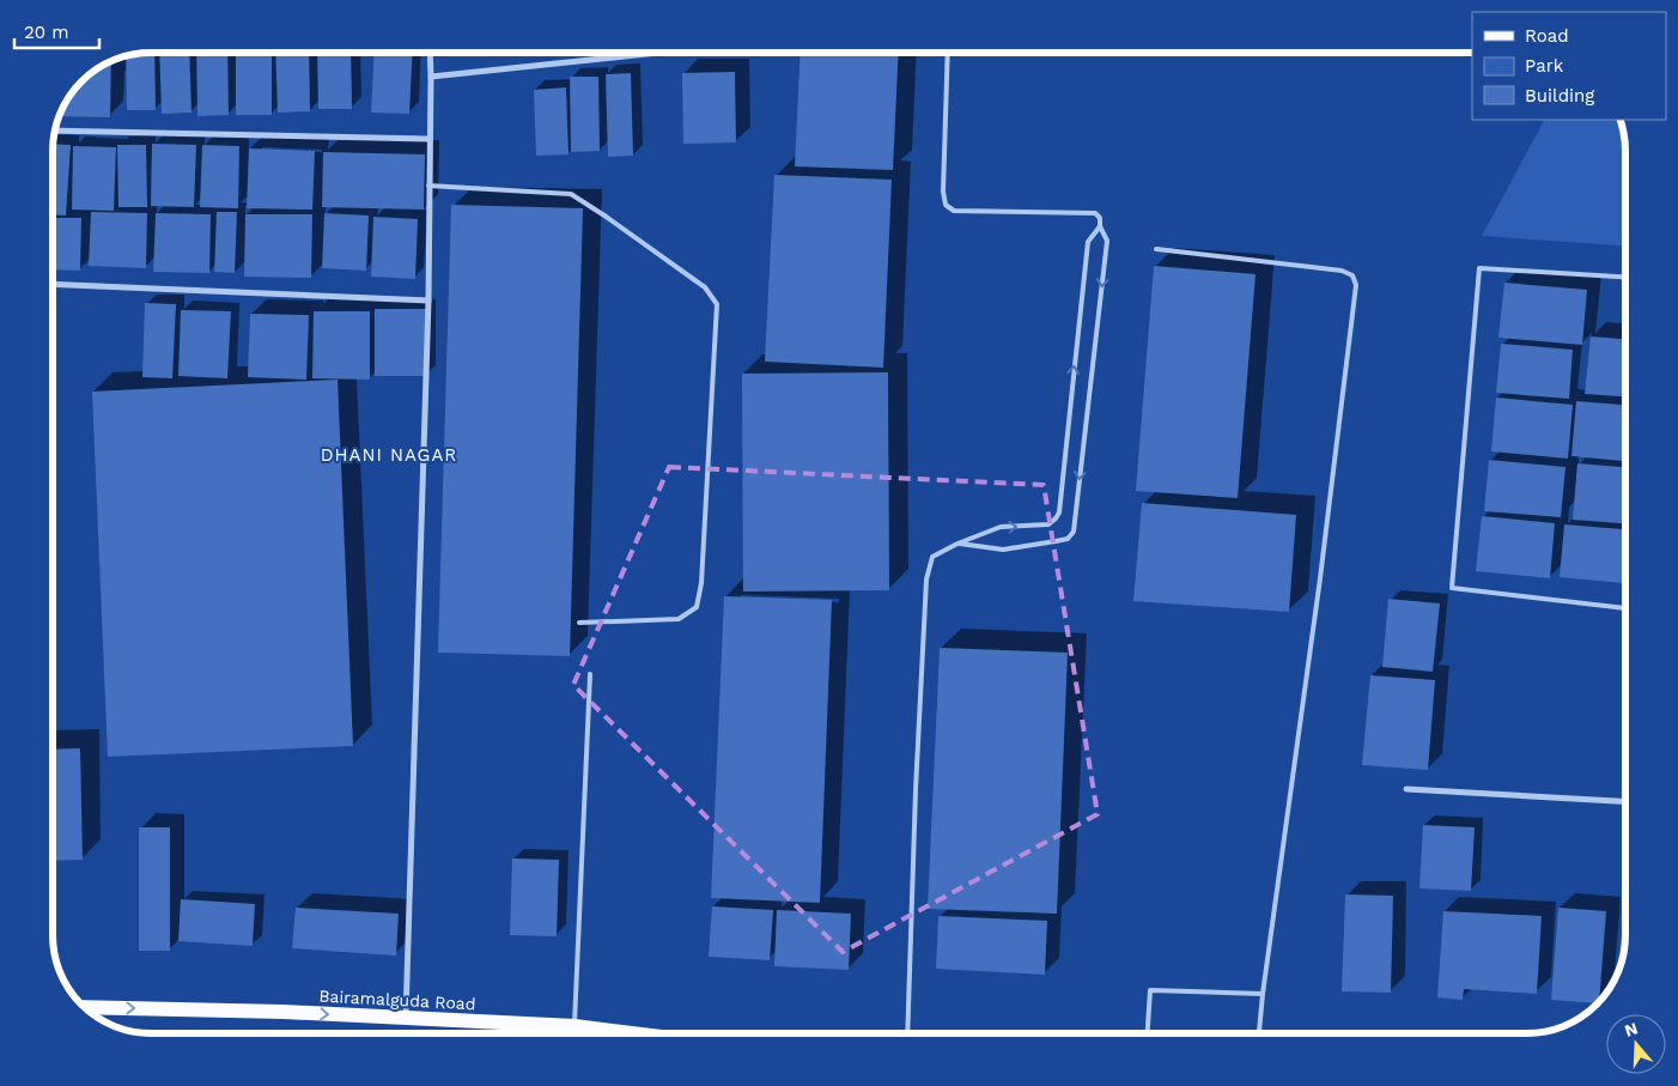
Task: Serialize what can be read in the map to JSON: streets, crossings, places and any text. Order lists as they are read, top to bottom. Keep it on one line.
{"streets":{"main road":["Bairamalguda Road"]},"one_way":["Bairamalguda Road"],"districts":["DHANI NAGAR"],"legend":["Road","Park","Building"],"scale_bar":"20 m","north":"top"}
